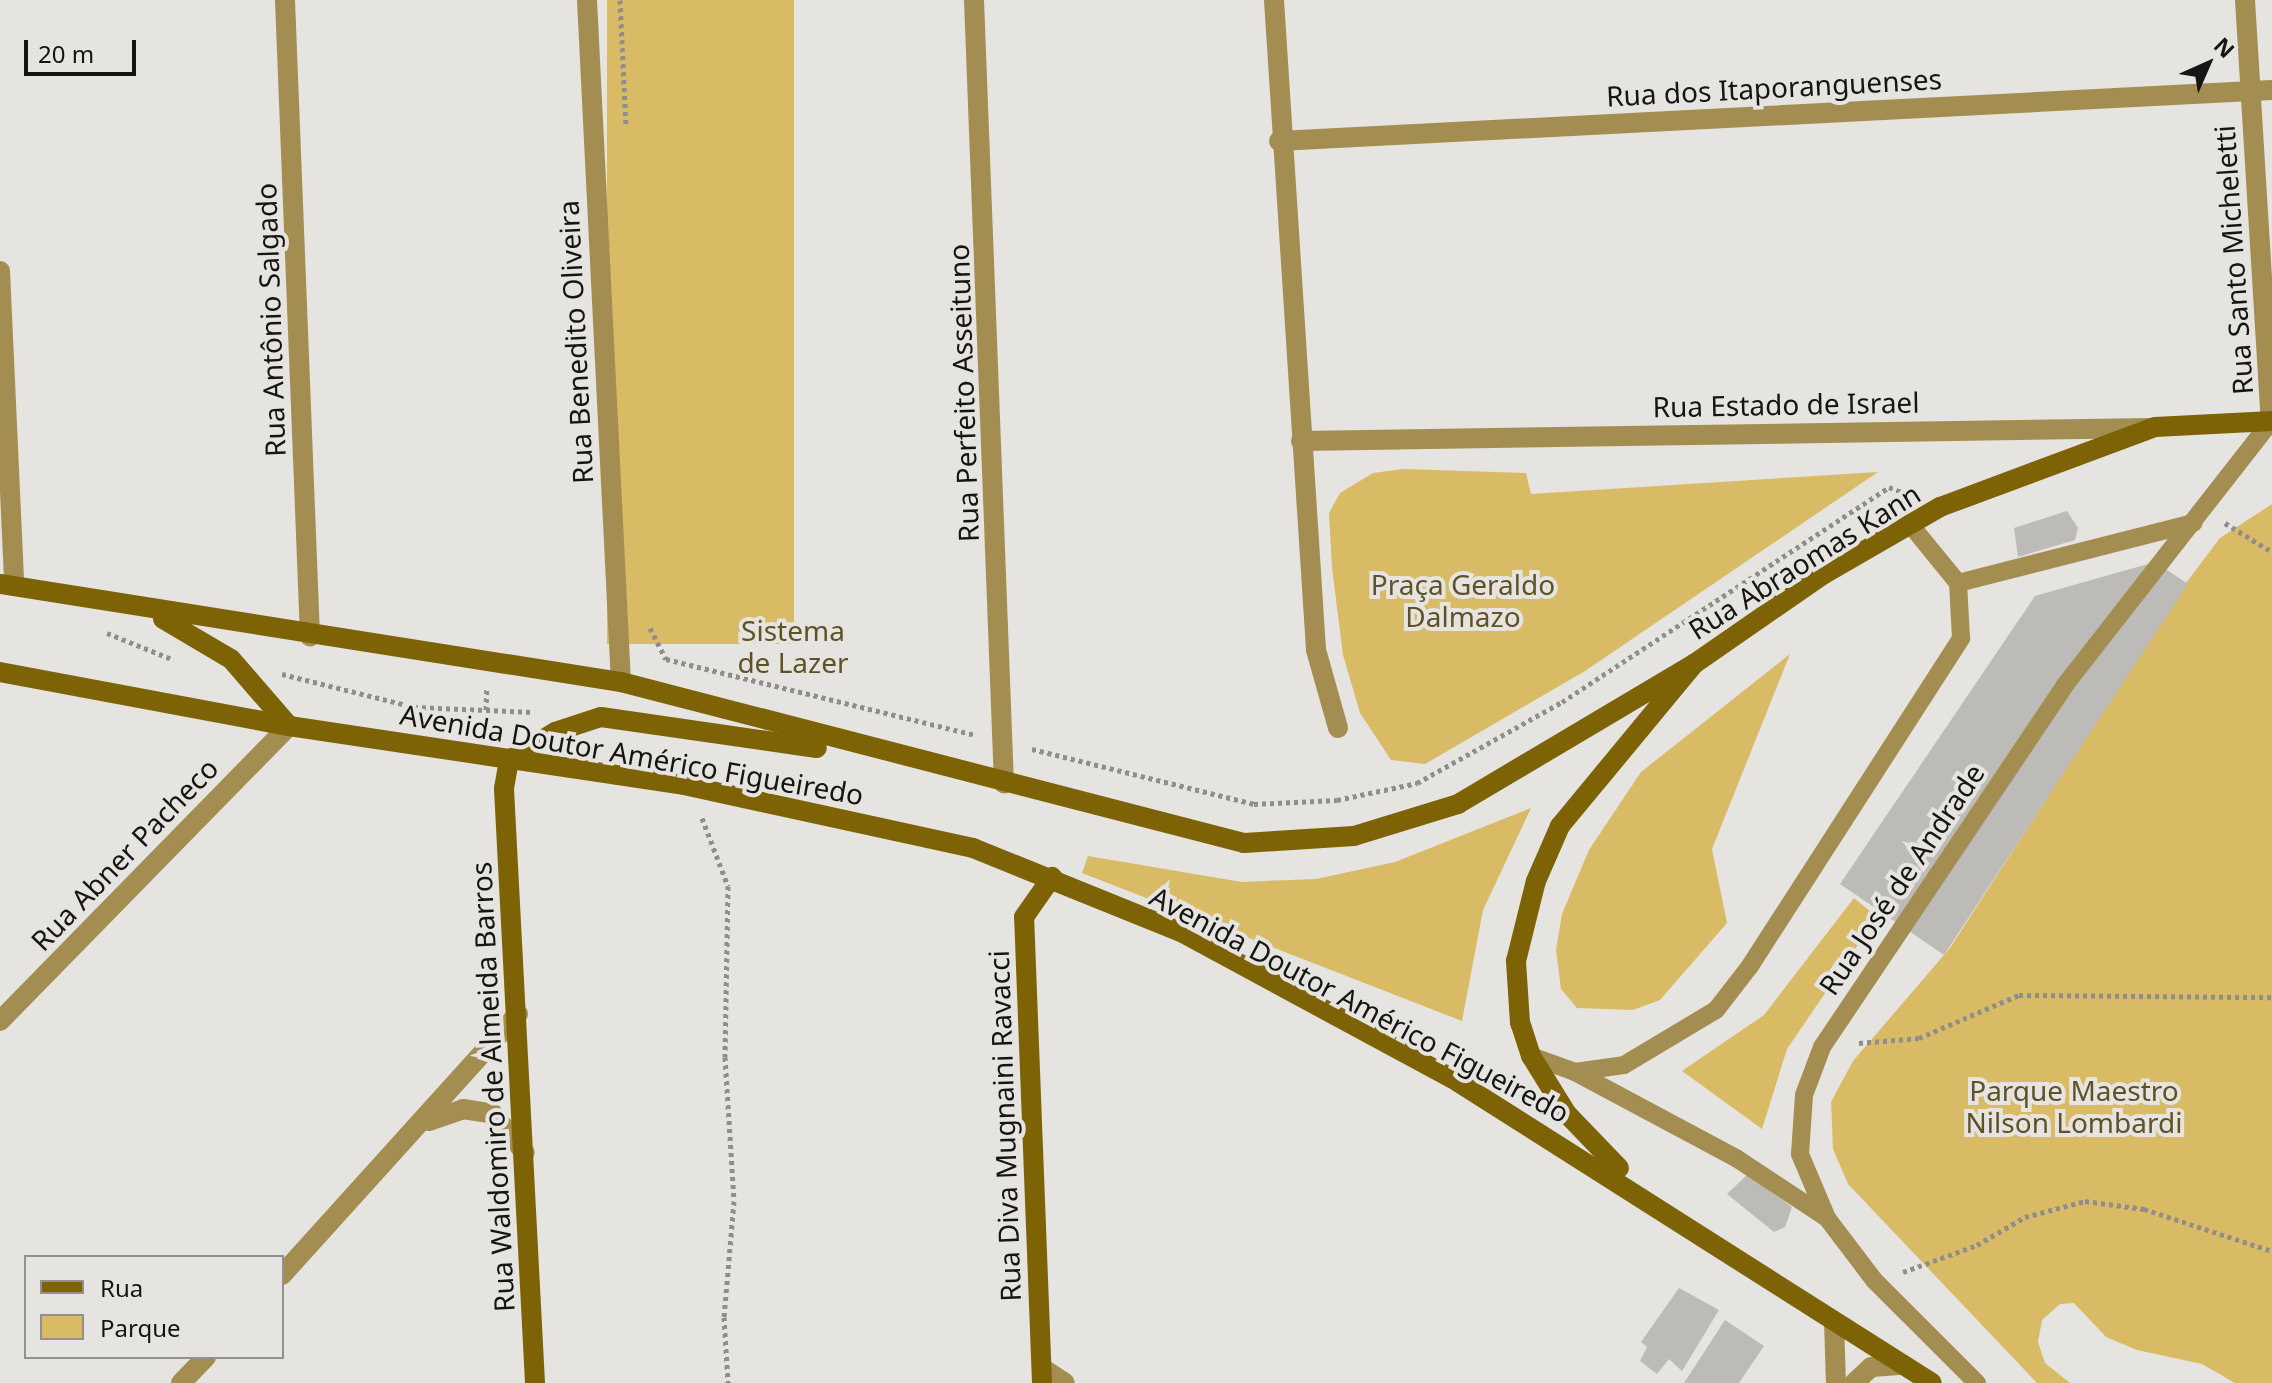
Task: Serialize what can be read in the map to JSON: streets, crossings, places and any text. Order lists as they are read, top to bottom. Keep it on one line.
{"streets":{"main road":["Rua Estado de Israel","Rua Abraomas Kann","Avenida Doutor Américo Figueiredo","Rua Waldomiro de Almeida Barros","Rua Diva Mugnaini Ravacci"],"street":["Rua dos Itaporanguenses","Rua Santo Micheletti","Rua Antônio Salgado","Rua Benedito Oliveira","Rua Perfeito Asseituno","Rua Abner Pacheco"],"lane":["Rua José de Andrade"]},"crossings":[["Rua dos Itaporanguenses","Rua Santo Micheletti"],["Rua Santo Micheletti","Rua Estado de Israel"],["Rua Santo Micheletti","Rua José de Andrade"],["Rua Antônio Salgado","Avenida Doutor Américo Figueiredo"],["Rua Benedito Oliveira","Avenida Doutor Américo Figueiredo"],["Rua Perfeito Asseituno","Avenida Doutor Américo Figueiredo"],["Rua Estado de Israel","Rua Abraomas Kann"],["Rua Estado de Israel","Rua José de Andrade"],["Rua Abraomas Kann","Avenida Doutor Américo Figueiredo"],["Avenida Doutor Américo Figueiredo","Rua Abner Pacheco"],["Avenida Doutor Américo Figueiredo","Rua José de Andrade"],["Avenida Doutor Américo Figueiredo","Rua Waldomiro de Almeida Barros"],["Avenida Doutor Américo Figueiredo","Rua Diva Mugnaini Ravacci"]],"parks":["Praça Geraldo Dalmazo","Sistema de Lazer","Parque Maestro Nilson Lombardi"],"legend":["Rua","Parque"],"scale_bar":"20 m","north":"top right"}
